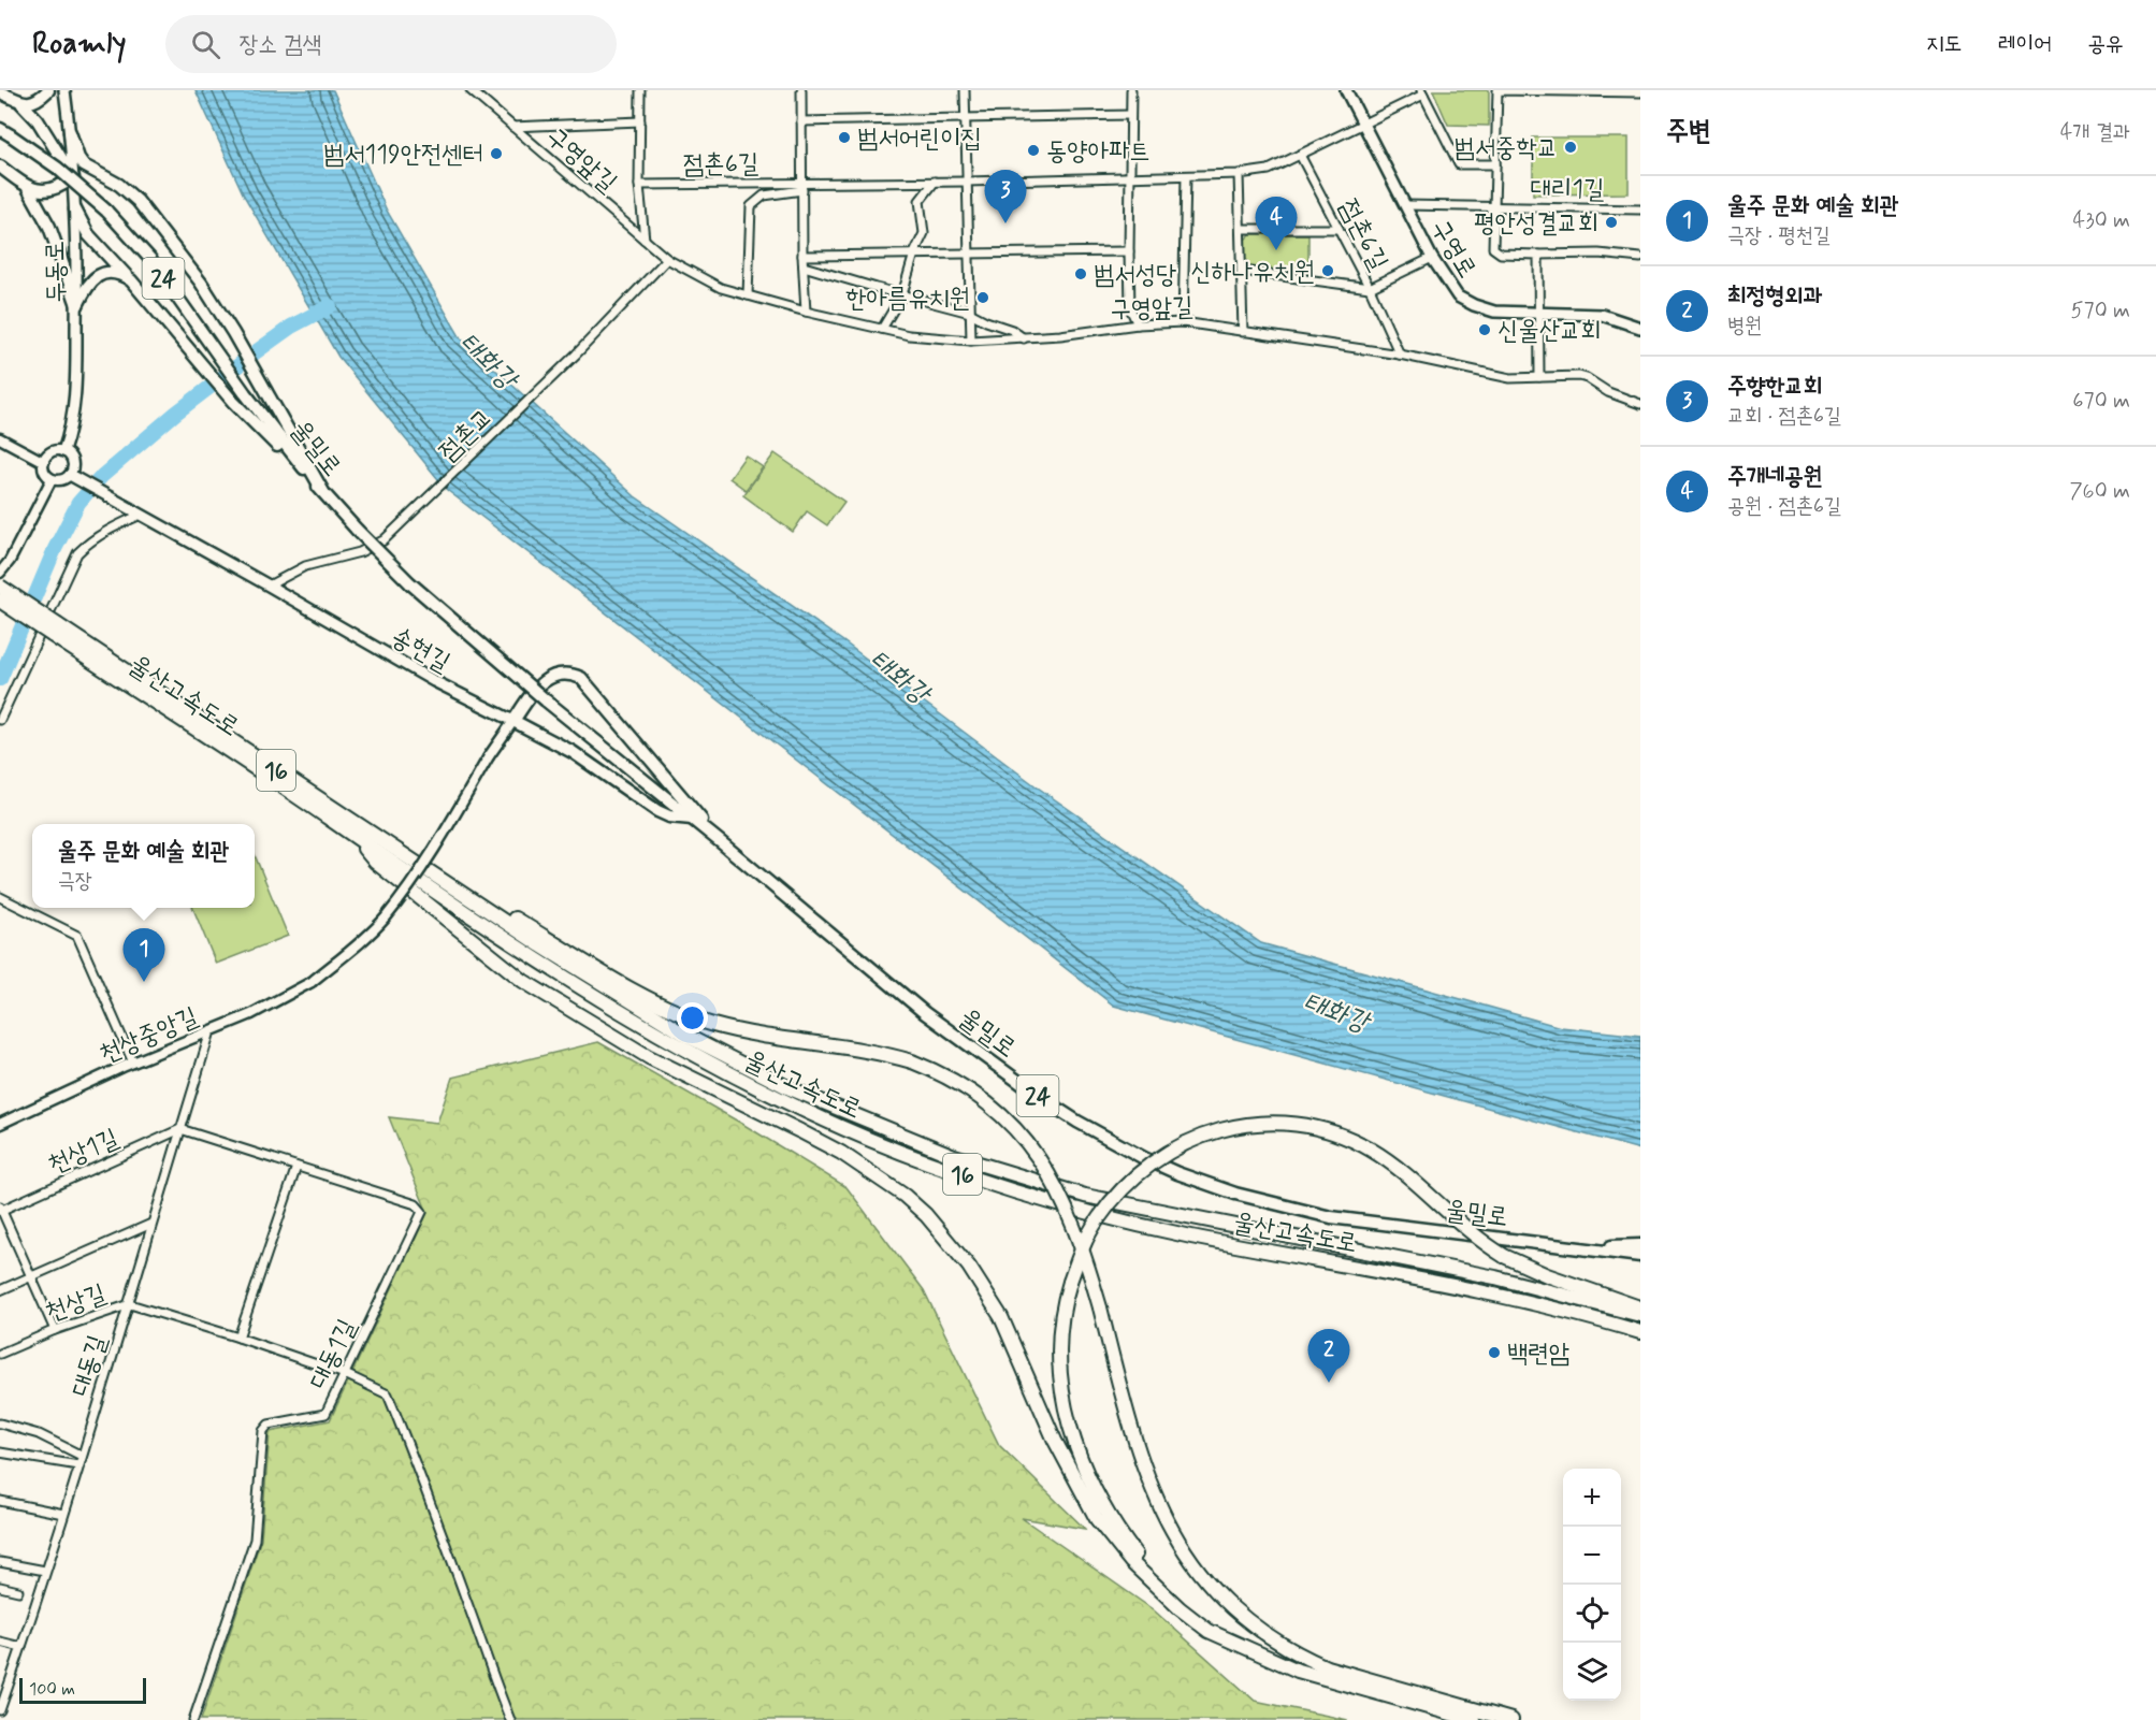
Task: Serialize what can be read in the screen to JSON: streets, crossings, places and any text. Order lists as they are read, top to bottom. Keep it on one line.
{"streets":{"highway":["울산고속도로","16"],"main road":["구영로","두동로","24","울밀로","송현길"],"street":["구영앞길","점촌6길","대리1길","점촌교","천상중앙길","천상1길","천상길","대동1길","대동길"]},"crossings":[["구영앞길","점촌교"],["점촌6길","대리1길"],["점촌6길","구영로"],["대리1길","구영로"],["점촌교","송현길"],["송현길","천상중앙길"],["울산고속도로","16"],["천상중앙길","대동길"],["천상1길","천상길"],["천상1길","대동1길"],["천상1길","대동길"],["천상길","대동길"],["대동1길","대동길"]],"water":["태화강"],"places":["범서어린이집","범서중학교","동양아파트","범서119안전센터","평안성결교회","신하나유치원","범서성당","한아름유치원","신울산교회","백련암"],"scale_bar":"100 m","page":{"header":"Roamly","search":"장소 검색","nav":["지도","레이어","공유"],"heading":["주변","4개 결과"],"pins":["3","4","1","2"],"list":[{"mark":"1","name":"울주 문화 예술 회관","note":"극장 · 평천길","value":"430 m"},{"mark":"2","name":"최정형외과","note":"병원","value":"570 m"},{"mark":"3","name":"주향한교회","note":"교회 · 점촌6길","value":"670 m"},{"mark":"4","name":"주개네공원","note":"공원 · 점촌6길","value":"760 m"}],"popup":["울주 문화 예술 회관","극장"],"map_buttons":["+","−"],"scale":"100 m"}}
